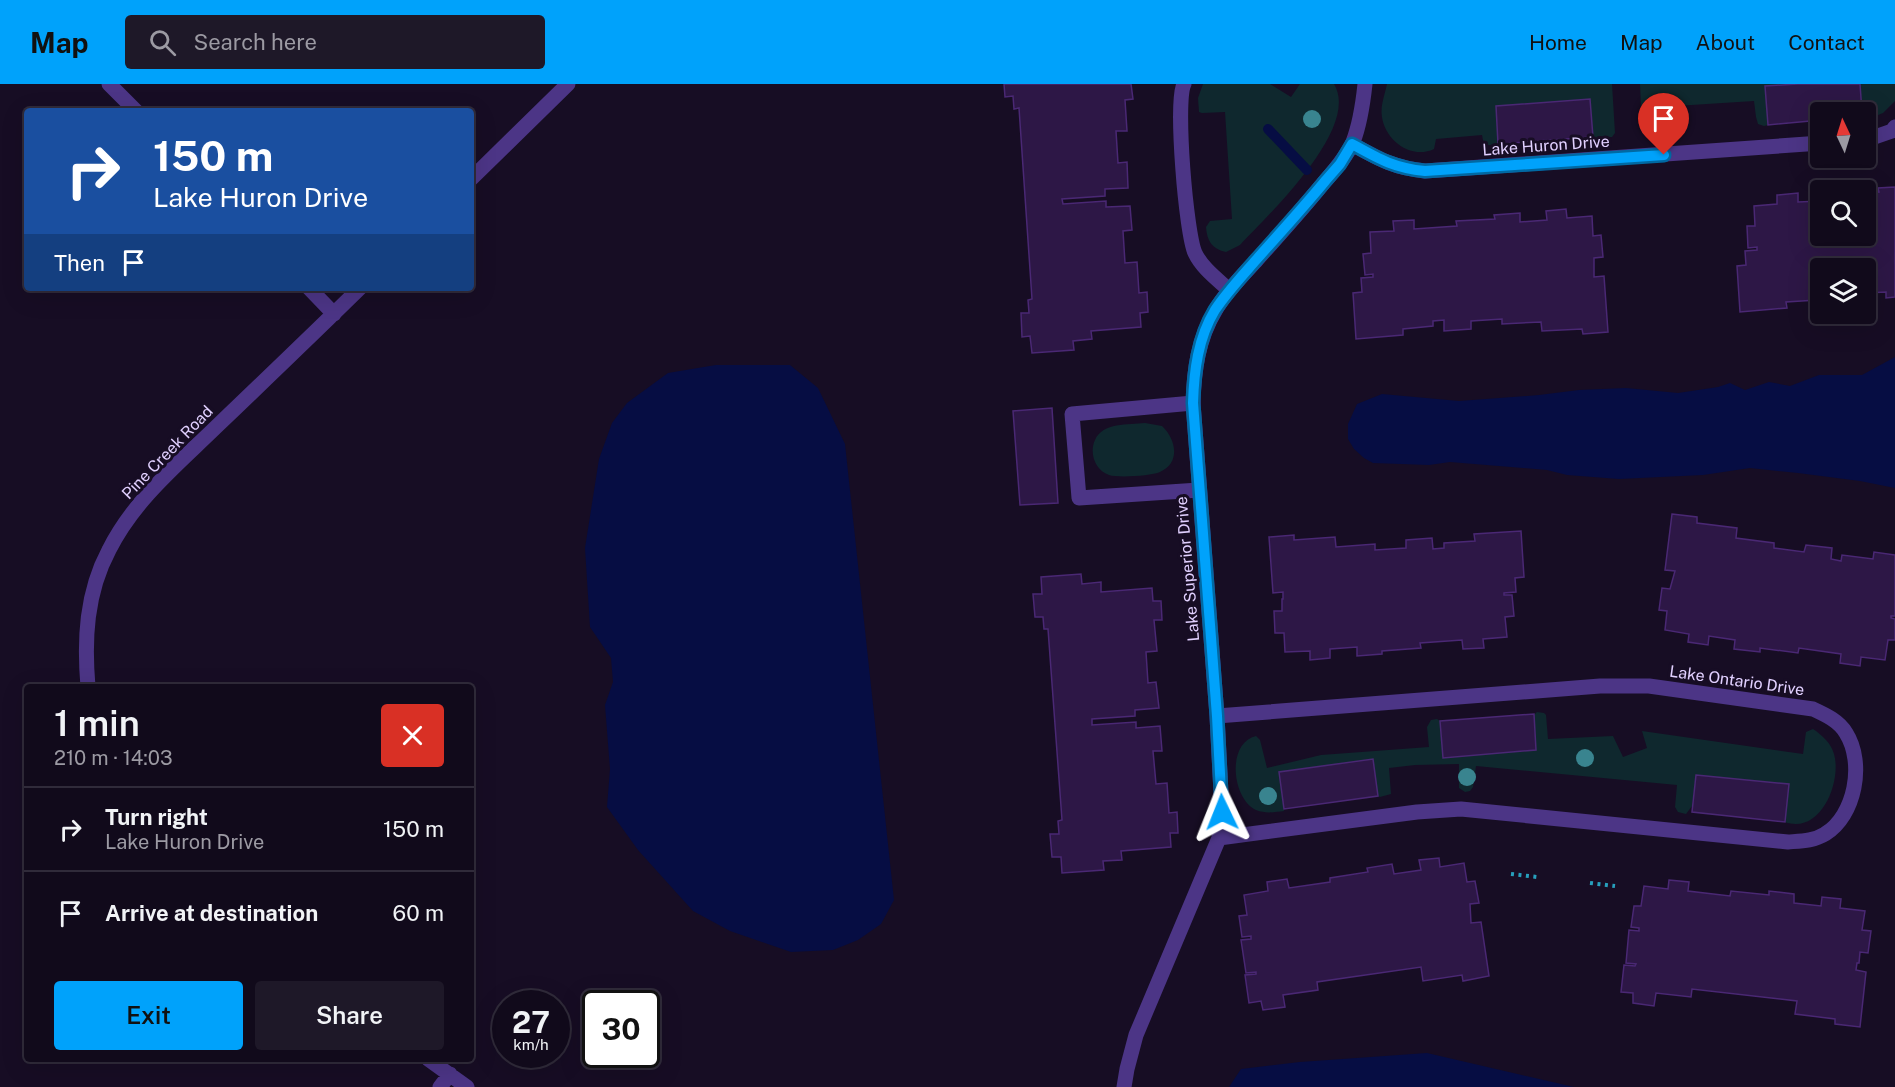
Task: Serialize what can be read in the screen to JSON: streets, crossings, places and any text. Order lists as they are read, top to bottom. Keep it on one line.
{"streets":{"street":["Lake Huron Drive","Pine Creek Road","Lake Superior Drive","Lake Ontario Drive"]},"crossings":[["Lake Huron Drive","Lake Superior Drive"],["Lake Superior Drive","Lake Ontario Drive"]],"north":"top","page":{"header":"Map","search":"Search here","nav":["Home","Map","About","Contact"],"turn":["150 m","Lake Huron Drive"],"then":"Then","heading":["1 min","210 m · 14:03"],"list":[{"name":"Turn right","note":"Lake Huron Drive","value":"150 m"},{"name":"Arrive at destination","value":"60 m"}],"buttons":["Exit","Share"],"speed":"27 km/h","limit":"30"}}
